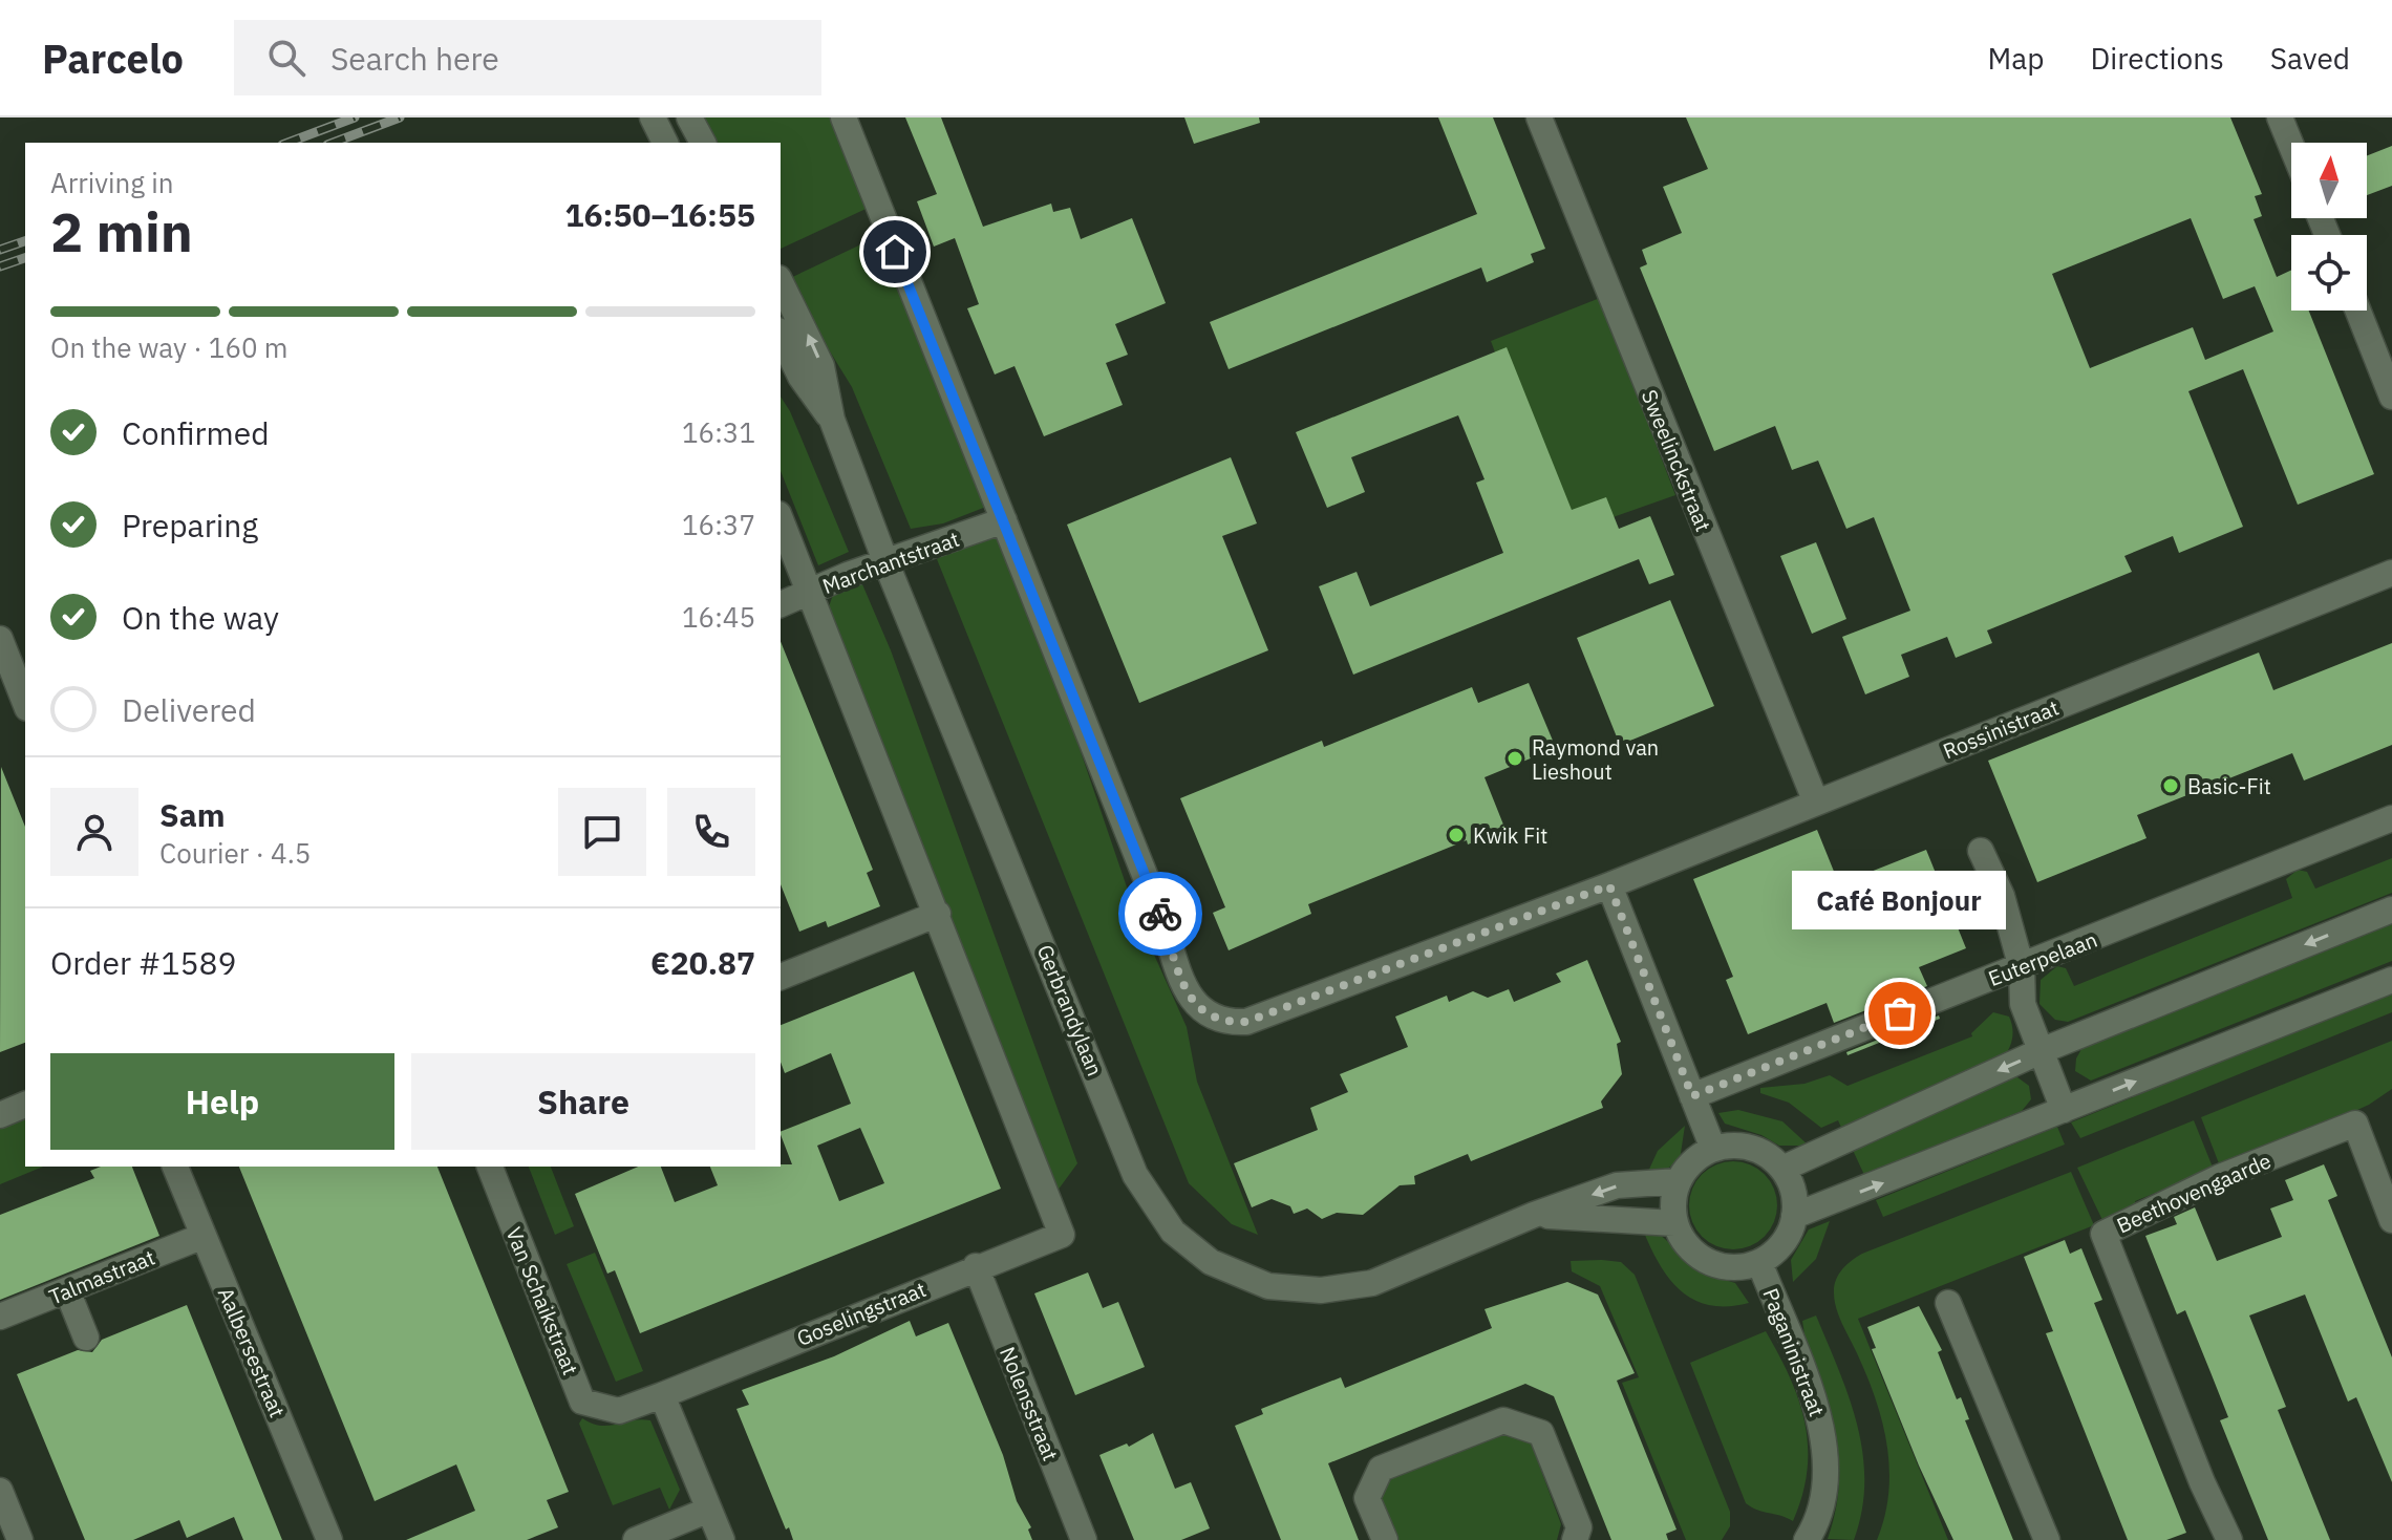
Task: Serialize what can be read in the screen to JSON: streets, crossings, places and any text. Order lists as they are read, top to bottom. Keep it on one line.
{"streets":{"street":["Sweelinckstraat","Marchantstraat","Rossinistraat","Euterpelaan","Gerbrandylaan","Beethovengaarde","Talmastraat","Van Schaikstraat","Goselingstraat","Aalbersestraat","Paganinistraat","Nolensstraat"]},"crossings":[["Sweelinckstraat","Rossinistraat"],["Marchantstraat","Rossinistraat"],["Marchantstraat","Gerbrandylaan"],["Gerbrandylaan","Paganinistraat"],["Talmastraat","Aalbersestraat"],["Van Schaikstraat","Goselingstraat"],["Goselingstraat","Nolensstraat"]],"places":["Raymond van Lieshout","Basic-Fit","Kwik Fit","Café Bonjour"],"north":"top","page":{"header":"Parcelo","search":"Search here","nav":["Map","Directions","Saved"],"heading":["2 min","Arriving in","16:50–16:55"],"panel":["Sam","Courier · 4.5","Order #1589","€20.87"],"bar":"On the way · 160 m","list":[["Confirmed","16:31"],["Preparing","16:37"],["On the way","16:45"],"Delivered"],"bubble":"Café Bonjour","buttons":["Help","Share"]}}
